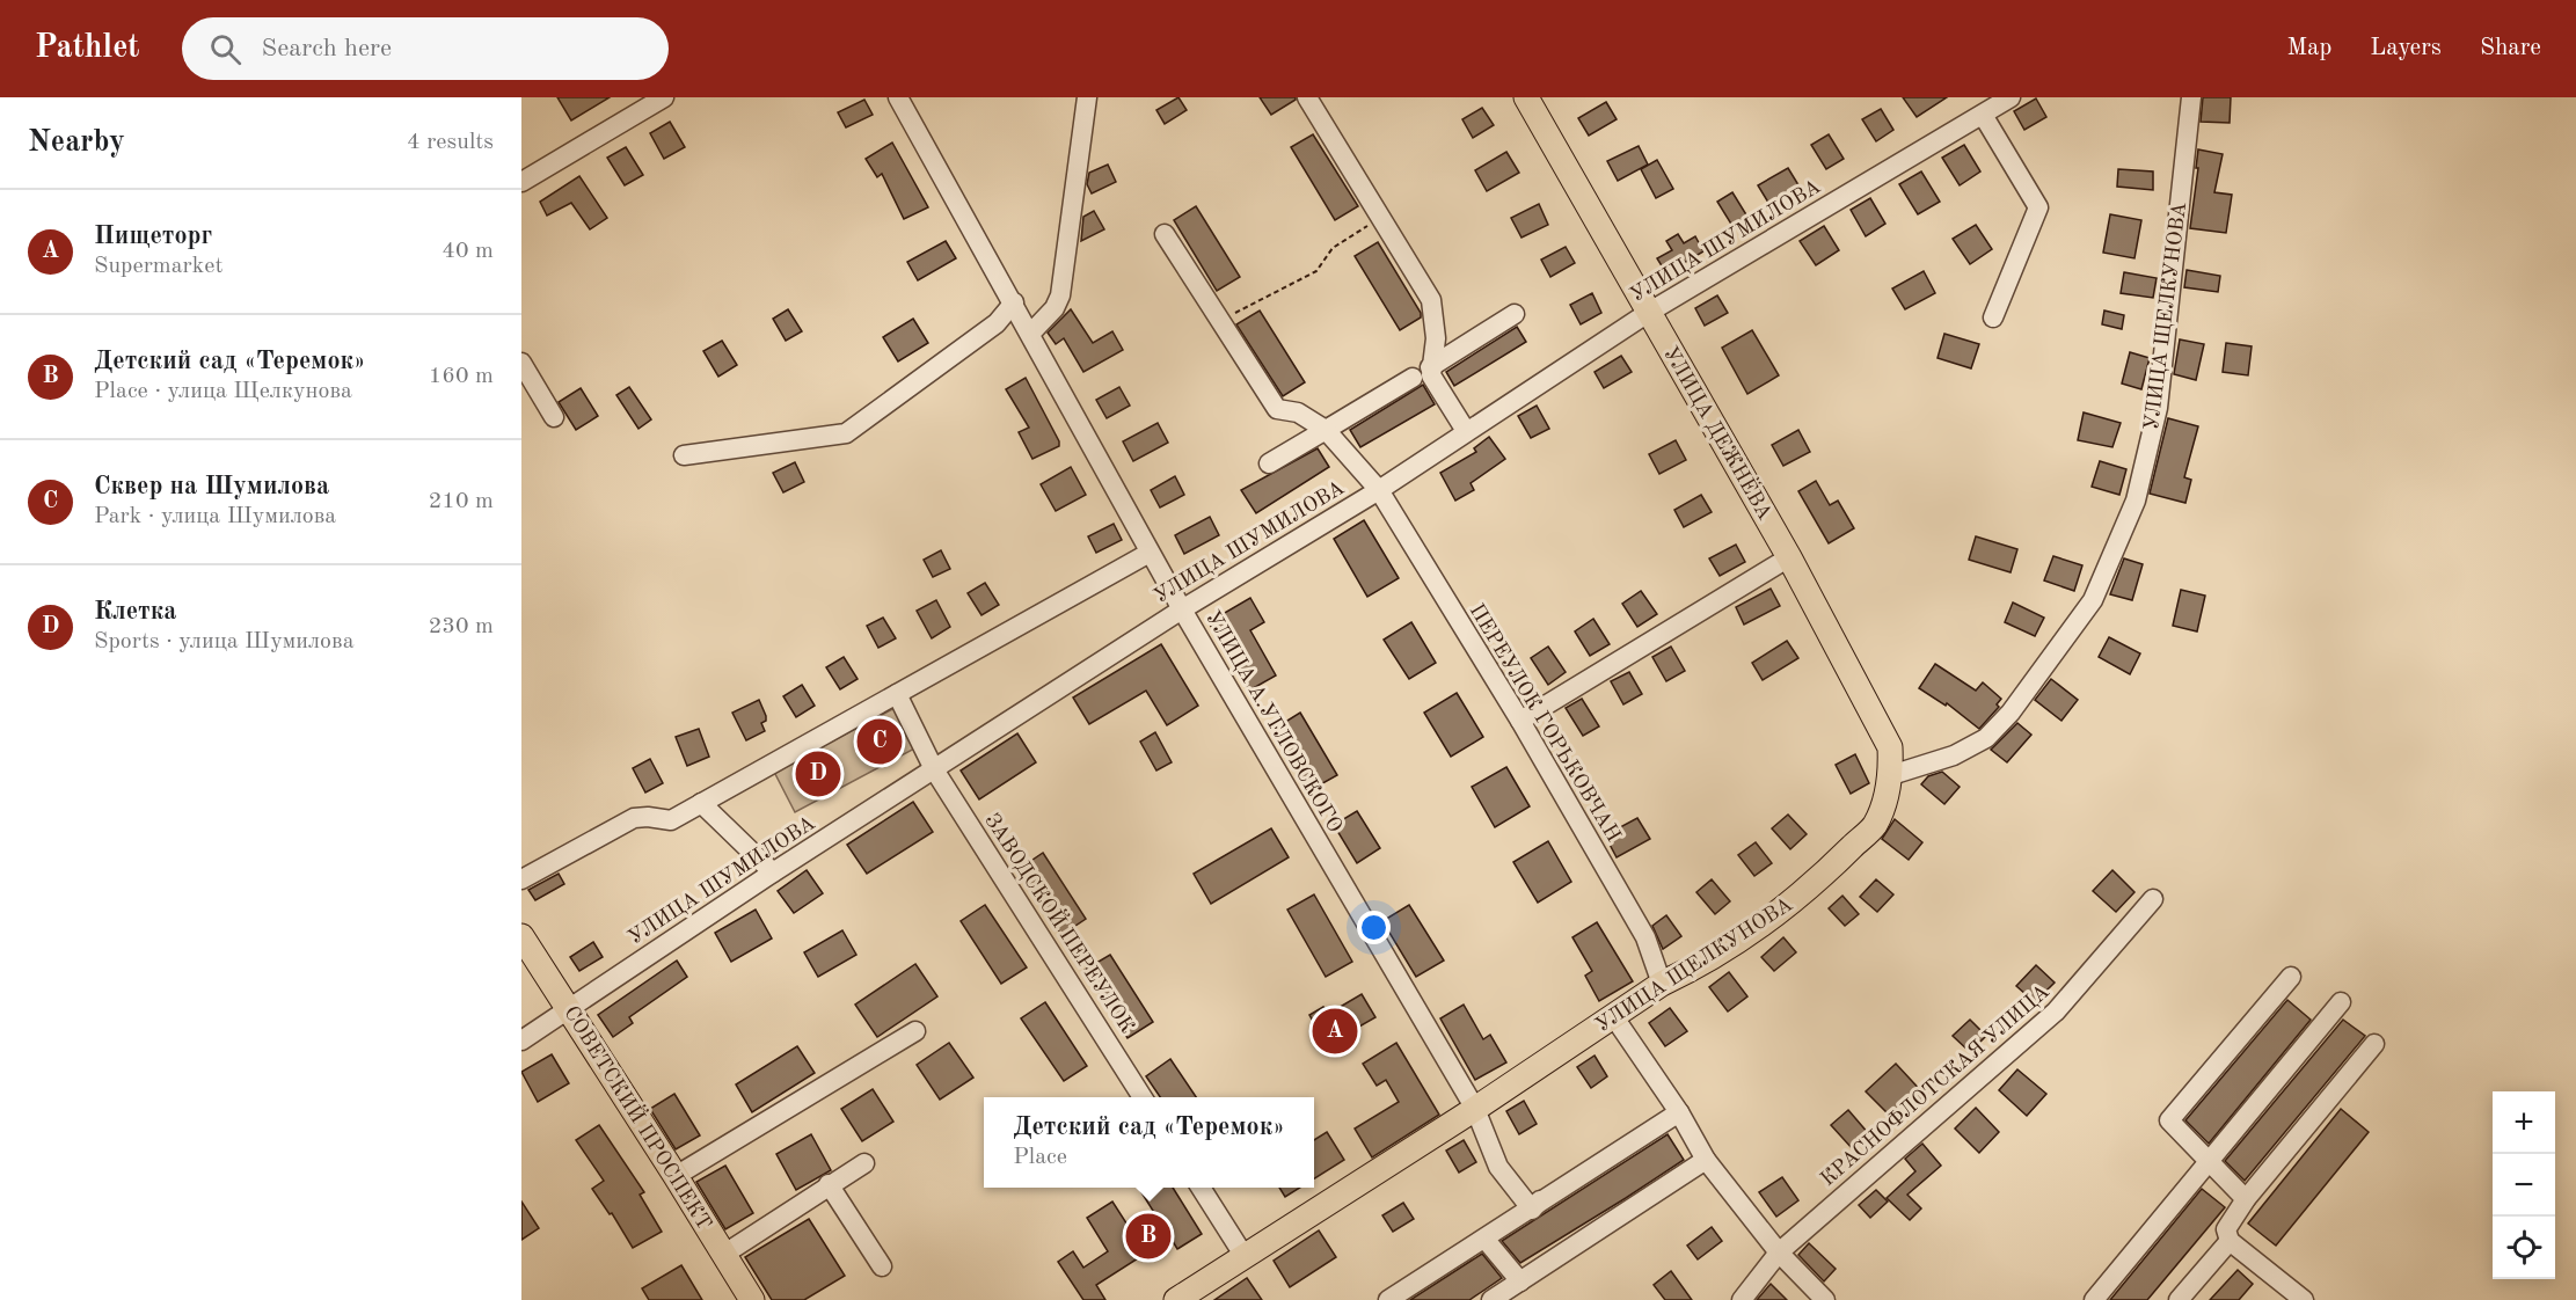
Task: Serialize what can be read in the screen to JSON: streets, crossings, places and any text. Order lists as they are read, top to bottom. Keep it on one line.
{"streets":{"main road":["УЛИЦА ЩЕЛКУНОВА","УЛИЦА ДЕЖНЁВА","СОВЕТСКИЙ ПРОСПЕКТ"],"street":["УЛИЦА ШУМИЛОВА","УЛИЦА А.УГЛОВСКОГО","ПЕРЕУЛОК ГОРЬКОВЧАН","ЗАВОДСКОЙ ПЕРЕУЛОК","КРАСНОФЛОТСКАЯ УЛИЦА"]},"crossings":[["УЛИЦА ШУМИЛОВА","УЛИЦА ДЕЖНЁВА"],["УЛИЦА ШУМИЛОВА","УЛИЦА А.УГЛОВСКОГО"],["УЛИЦА ШУМИЛОВА","ПЕРЕУЛОК ГОРЬКОВЧАН"],["УЛИЦА ШУМИЛОВА","ЗАВОДСКОЙ ПЕРЕУЛОК"],["УЛИЦА ШУМИЛОВА","СОВЕТСКИЙ ПРОСПЕКТ"],["УЛИЦА ЩЕЛКУНОВА","УЛИЦА ДЕЖНЁВА"],["УЛИЦА ЩЕЛКУНОВА","УЛИЦА А.УГЛОВСКОГО"],["УЛИЦА ЩЕЛКУНОВА","ПЕРЕУЛОК ГОРЬКОВЧАН"]],"page":{"header":"Pathlet","search":"Search here","nav":["Map","Layers","Share"],"heading":["Nearby","4 results"],"list":[{"mark":"A","name":"Пищеторг","note":"Supermarket","value":"40 m"},{"mark":"B","name":"Детский сад «Теремок»","note":"Place · улица Щелкунова","value":"160 m"},{"mark":"C","name":"Сквер на Шумилова","note":"Park · улица Шумилова","value":"210 m"},{"mark":"D","name":"Клетка","note":"Sports · улица Шумилова","value":"230 m"}],"pins":["C","D","A","B"],"map_buttons":["+","−"],"popup":["Детский сад «Теремок»","Place"]}}
